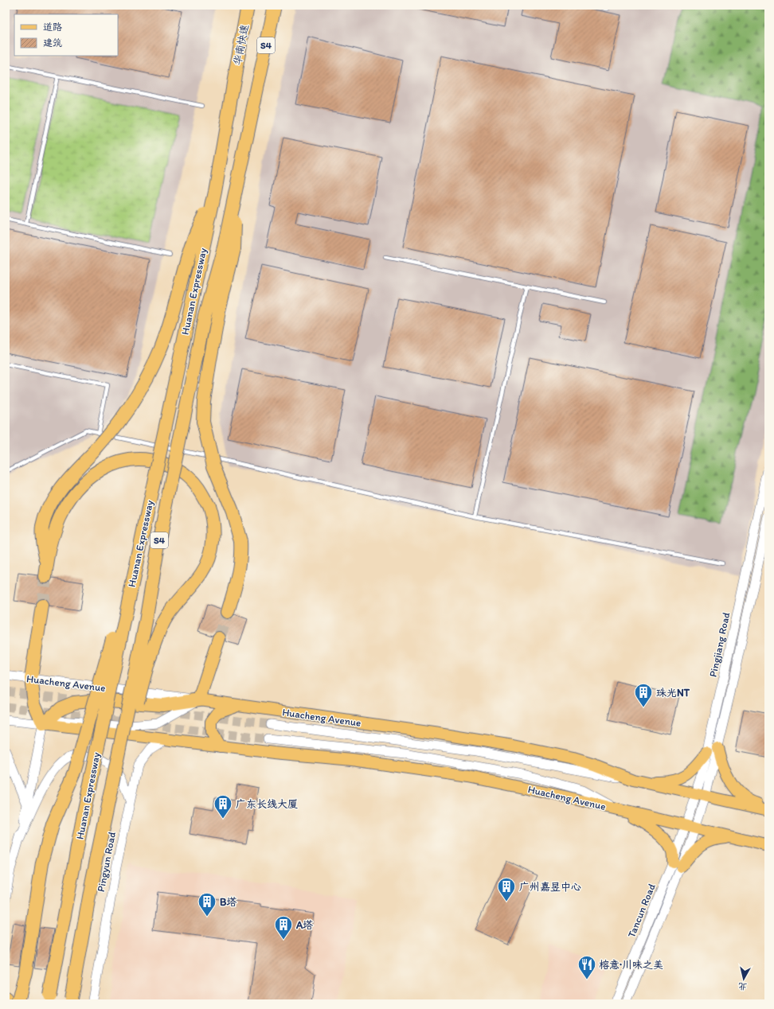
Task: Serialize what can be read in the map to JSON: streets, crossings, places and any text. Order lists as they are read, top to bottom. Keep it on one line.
{"streets":{"highway":["S4","Huanan Expressway"],"main road":["Huacheng Avenue"],"street":["Pingjiang Road","Pingyun Road","Tancun Road"]},"crossings":[["Pingjiang Road","Huacheng Avenue"],["Pingjiang Road","Tancun Road"],["Huacheng Avenue","Pingyun Road"],["Huacheng Avenue","Tancun Road"]],"places":{"building":["珠光NT","广东长线大厦","广州嘉昱中心","B塔","A塔"],"restaurant":["榕意·川味之美"]},"legend":["道路","建筑"],"north":"bottom"}
